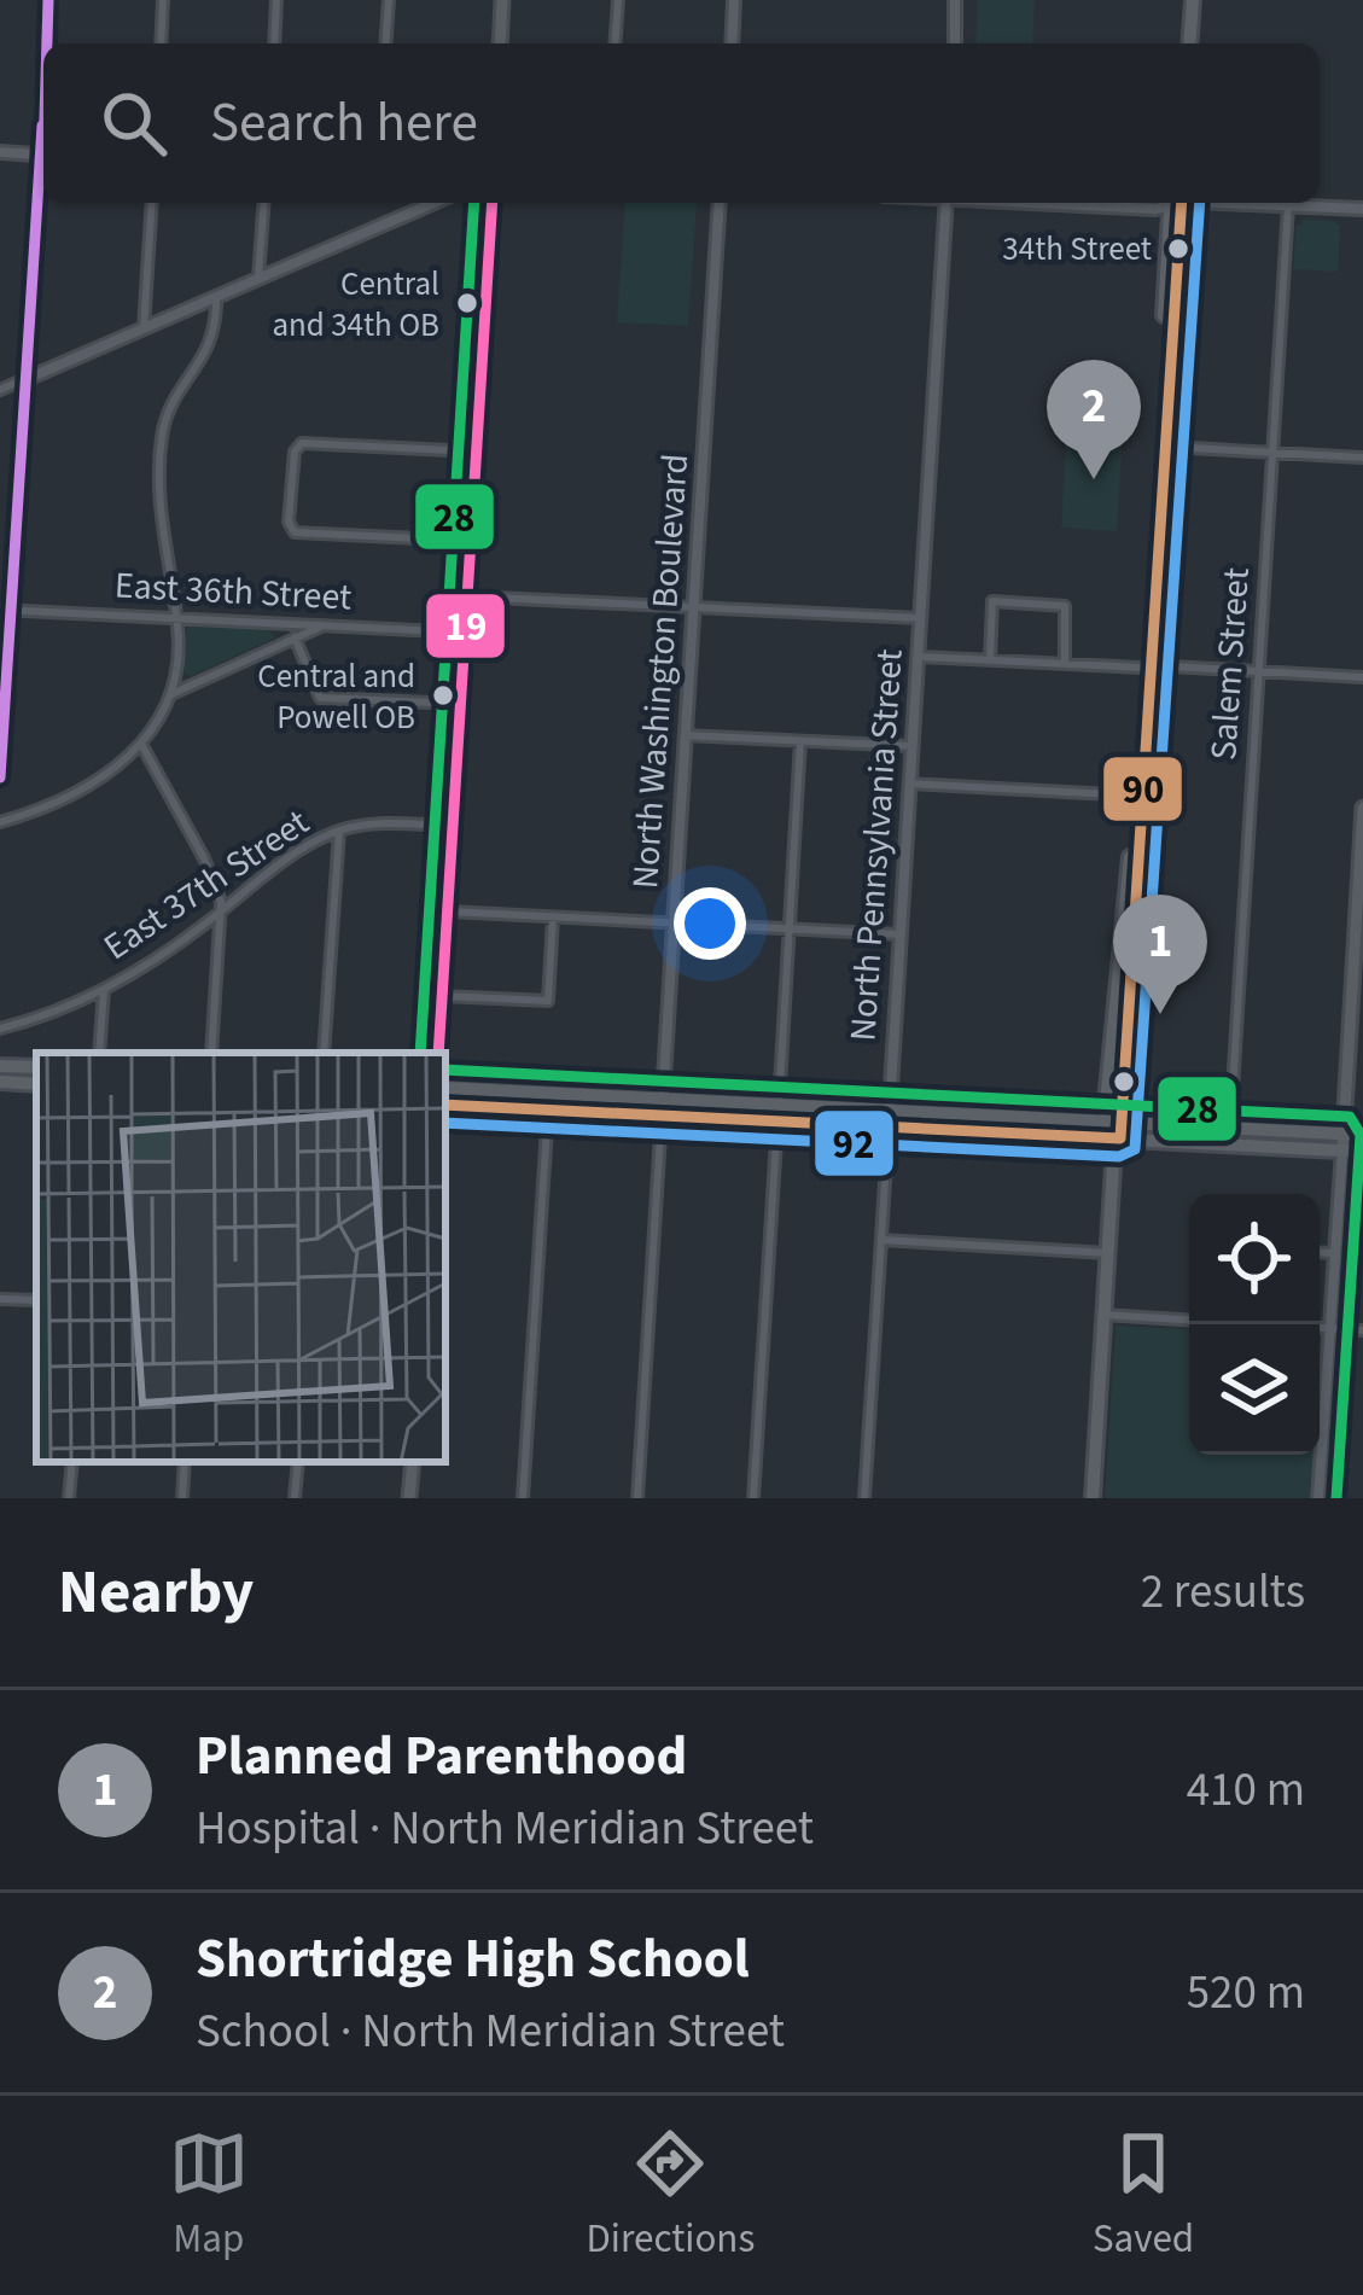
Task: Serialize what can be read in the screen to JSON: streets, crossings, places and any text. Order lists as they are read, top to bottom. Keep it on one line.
{"streets":{"street":["East 36th Street","Salem Street","North Washington Boulevard","North Pennsylvania Street","East 37th Street"]},"places":["34th Street","Central and 34th OB","Central and Powell OB"],"lines":["transit line 2","transit line 90","transit line 92","transit line 28","transit line 19"],"page":{"search":"Search here","pins":["2","1"],"heading":["Nearby","2 results"],"list":[{"mark":"1","name":"Planned Parenthood","note":"Hospital · North Meridian Street","value":"410 m"},{"mark":"2","name":"Shortridge High School","note":"School · North Meridian Street","value":"520 m"}],"nav":["Map","Directions","Saved"]}}
